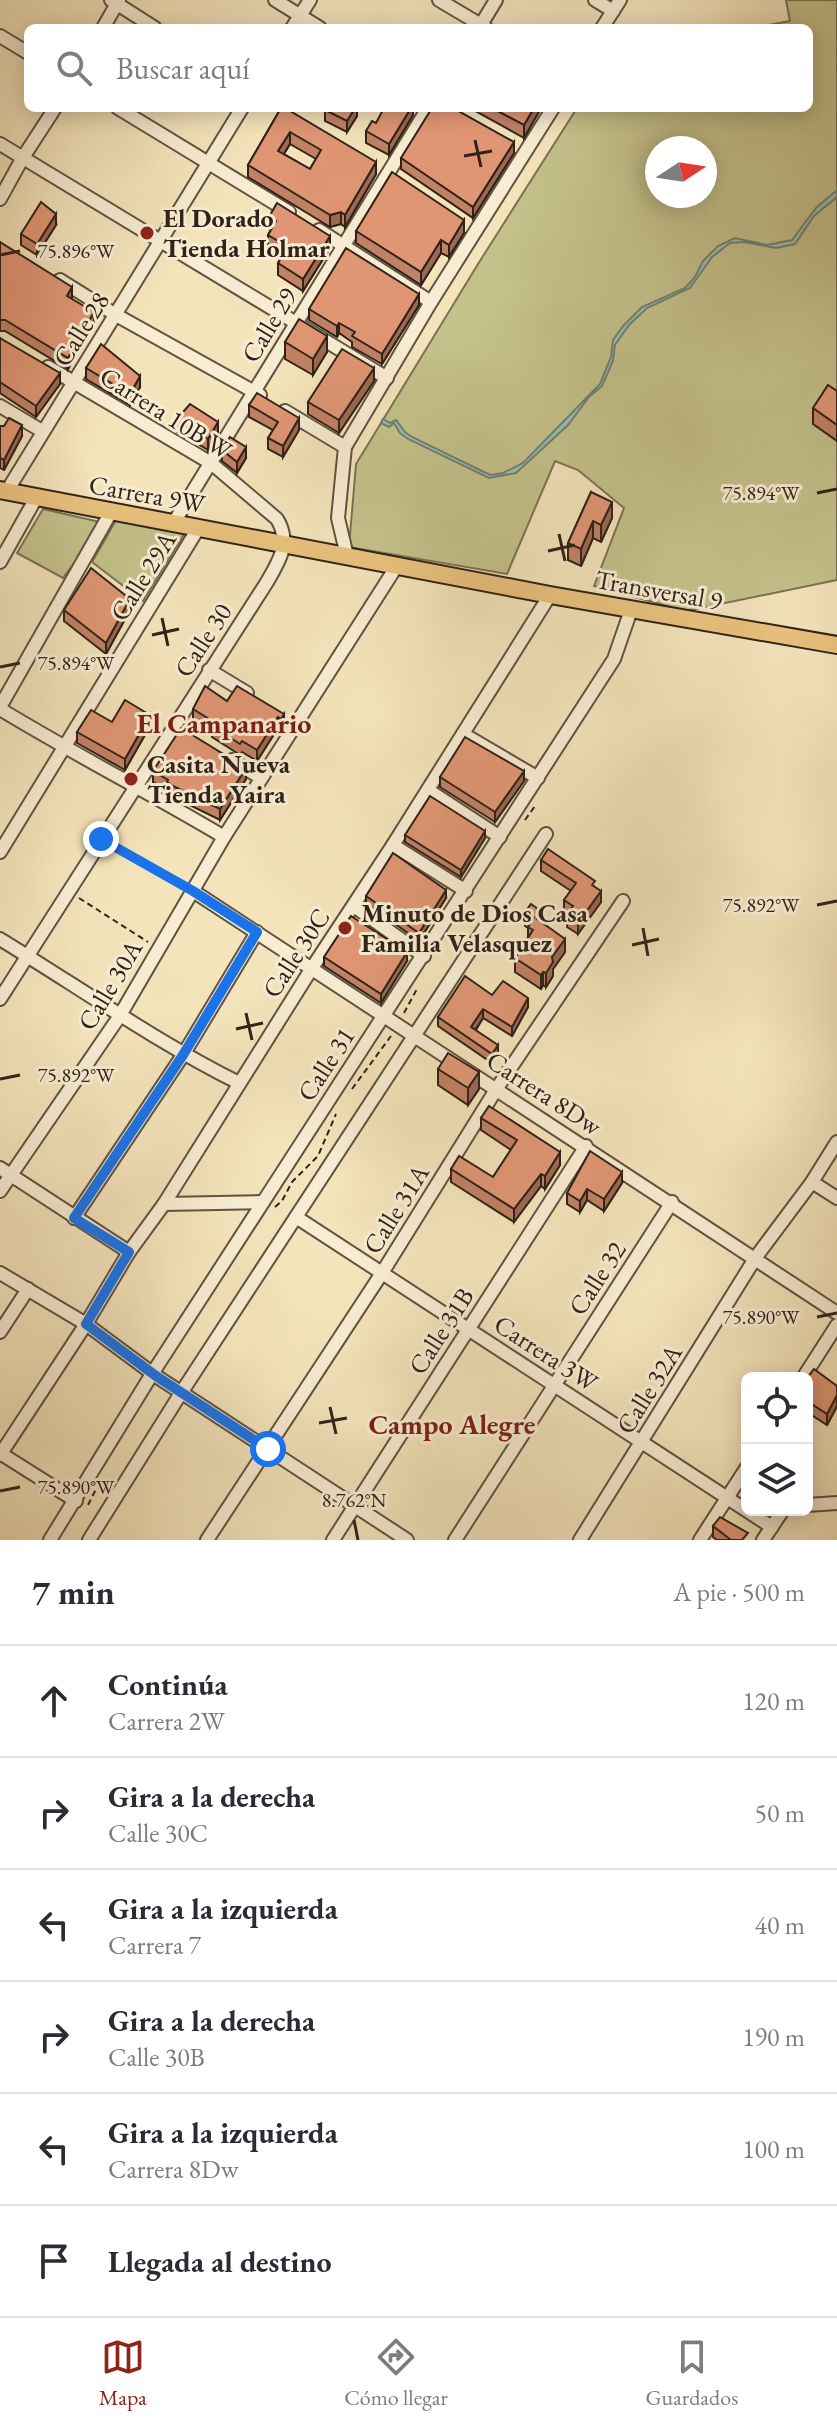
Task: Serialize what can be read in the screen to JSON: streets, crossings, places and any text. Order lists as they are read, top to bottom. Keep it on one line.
{"streets":{"main road":["Carrera 9W","Transversal 9"],"street":["Calle 29","Calle 28","Carrera 10B W","Calle 29A","Calle 30","Calle 30C","Calle 30A","Calle 31","Carrera 8Dw","Calle 31A","Calle 32","Calle 31B","Carrera 3W","Calle 32A"]},"crossings":[["Calle 29","Carrera 10B W"],["Calle 29","Carrera 9W"],["Calle 28","Carrera 10B W"],["Calle 28","Carrera 9W"],["Carrera 10B W","Carrera 9W"],["Carrera 10B W","Transversal 9"],["Carrera 10B W","Calle 30"],["Carrera 9W","Calle 29A"],["Carrera 9W","Transversal 9"],["Carrera 9W","Calle 30"],["Transversal 9","Calle 30"],["Transversal 9","Calle 30C"],["Transversal 9","Calle 30A"],["Transversal 9","Calle 31"],["Calle 30C","Carrera 8Dw"],["Calle 30A","Carrera 8Dw"],["Calle 31","Carrera 8Dw"],["Carrera 8Dw","Calle 31A"],["Carrera 8Dw","Calle 32"],["Carrera 8Dw","Calle 31B"],["Carrera 8Dw","Calle 32A"],["Calle 31A","Carrera 3W"],["Calle 32","Carrera 3W"],["Calle 31B","Carrera 3W"],["Carrera 3W","Calle 32A"]],"districts":["El Campanario","Campo Alegre"],"places":["El Dorado Tienda Holmar","Casita Nueva Tienda Yaira","Minuto de Dios Casa Familia Velasquez"],"north":"right","page":{"search":"Buscar aquí","heading":["7 min","A pie · 500 m"],"list":[["Continúa","Carrera 2W","120 m"],["Gira a la derecha","Calle 30C","50 m"],["Gira a la izquierda","Carrera 7","40 m"],["Gira a la derecha","Calle 30B","190 m"],["Gira a la izquierda","Carrera 8Dw","100 m"],"Llegada al destino"],"nav":["Mapa","Cómo llegar","Guardados"]},"coordinates":["75.896°W","75.894°W","75.892°W","75.890°W","8.762°N"]}
